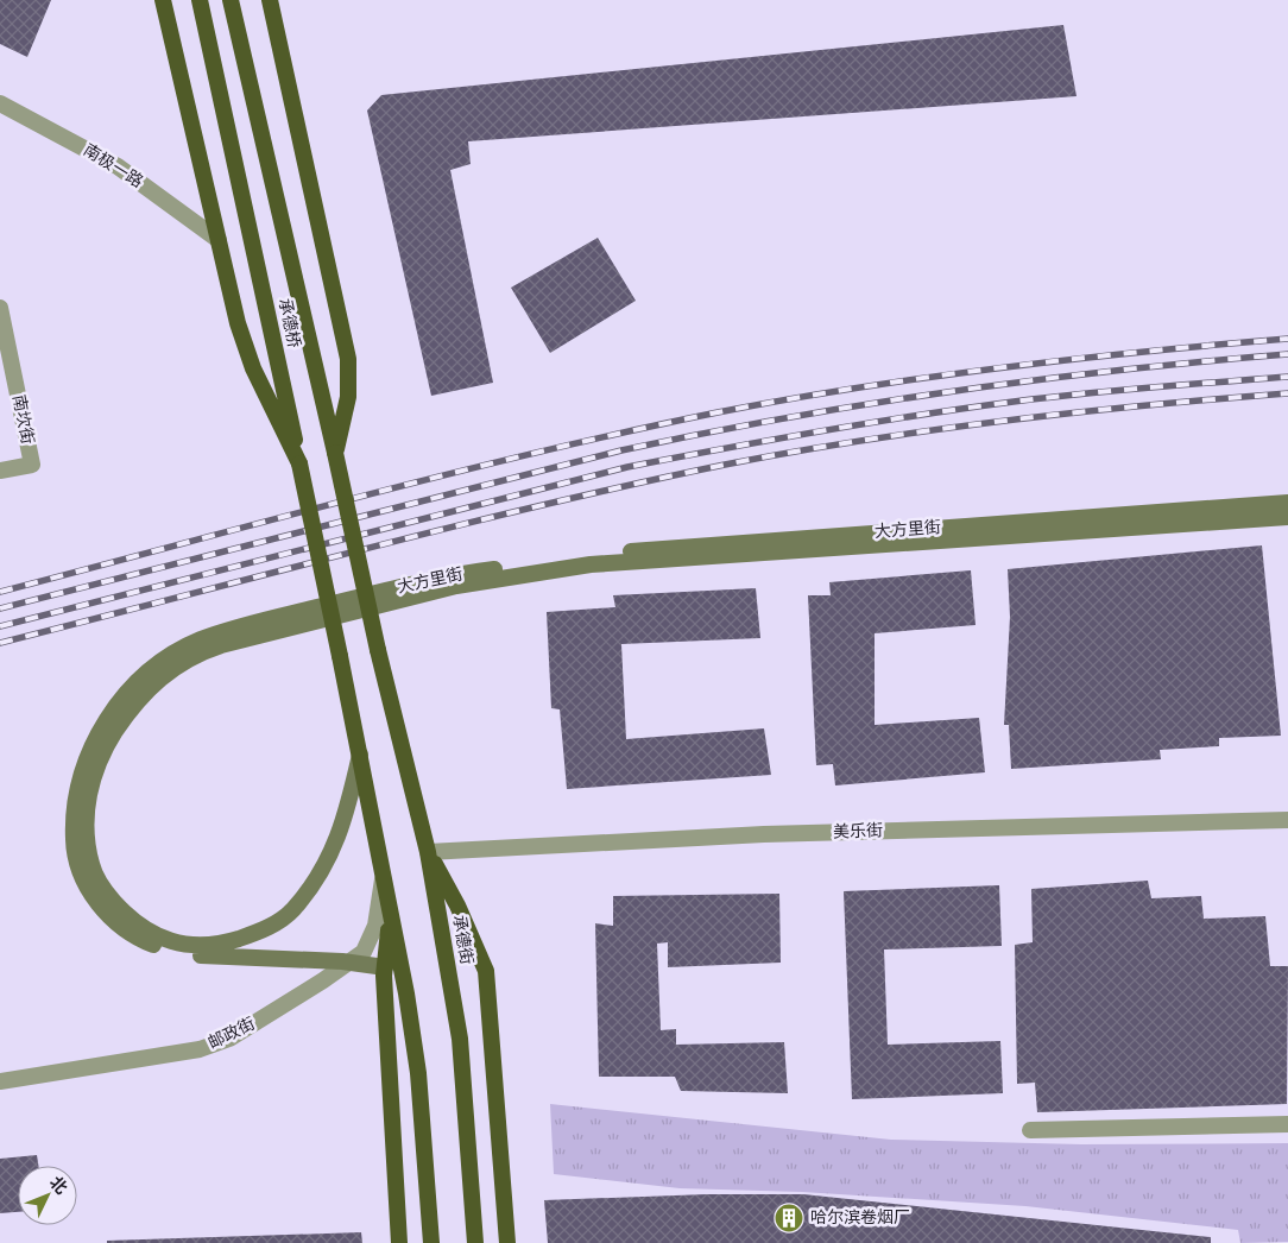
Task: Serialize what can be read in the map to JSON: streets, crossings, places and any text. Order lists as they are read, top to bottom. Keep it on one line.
{"streets":{"highway":["承德桥","承德街"],"main road":["大方里街"],"street":["南极一路","南坎街","美乐街","邮政街"]},"crossings":[["承德桥","大方里街"],["承德桥","承德街"],["大方里街","邮政街"],["美乐街","承德街"]],"places":{"building":["哈尔滨卷烟厂"]},"north":"top right"}
